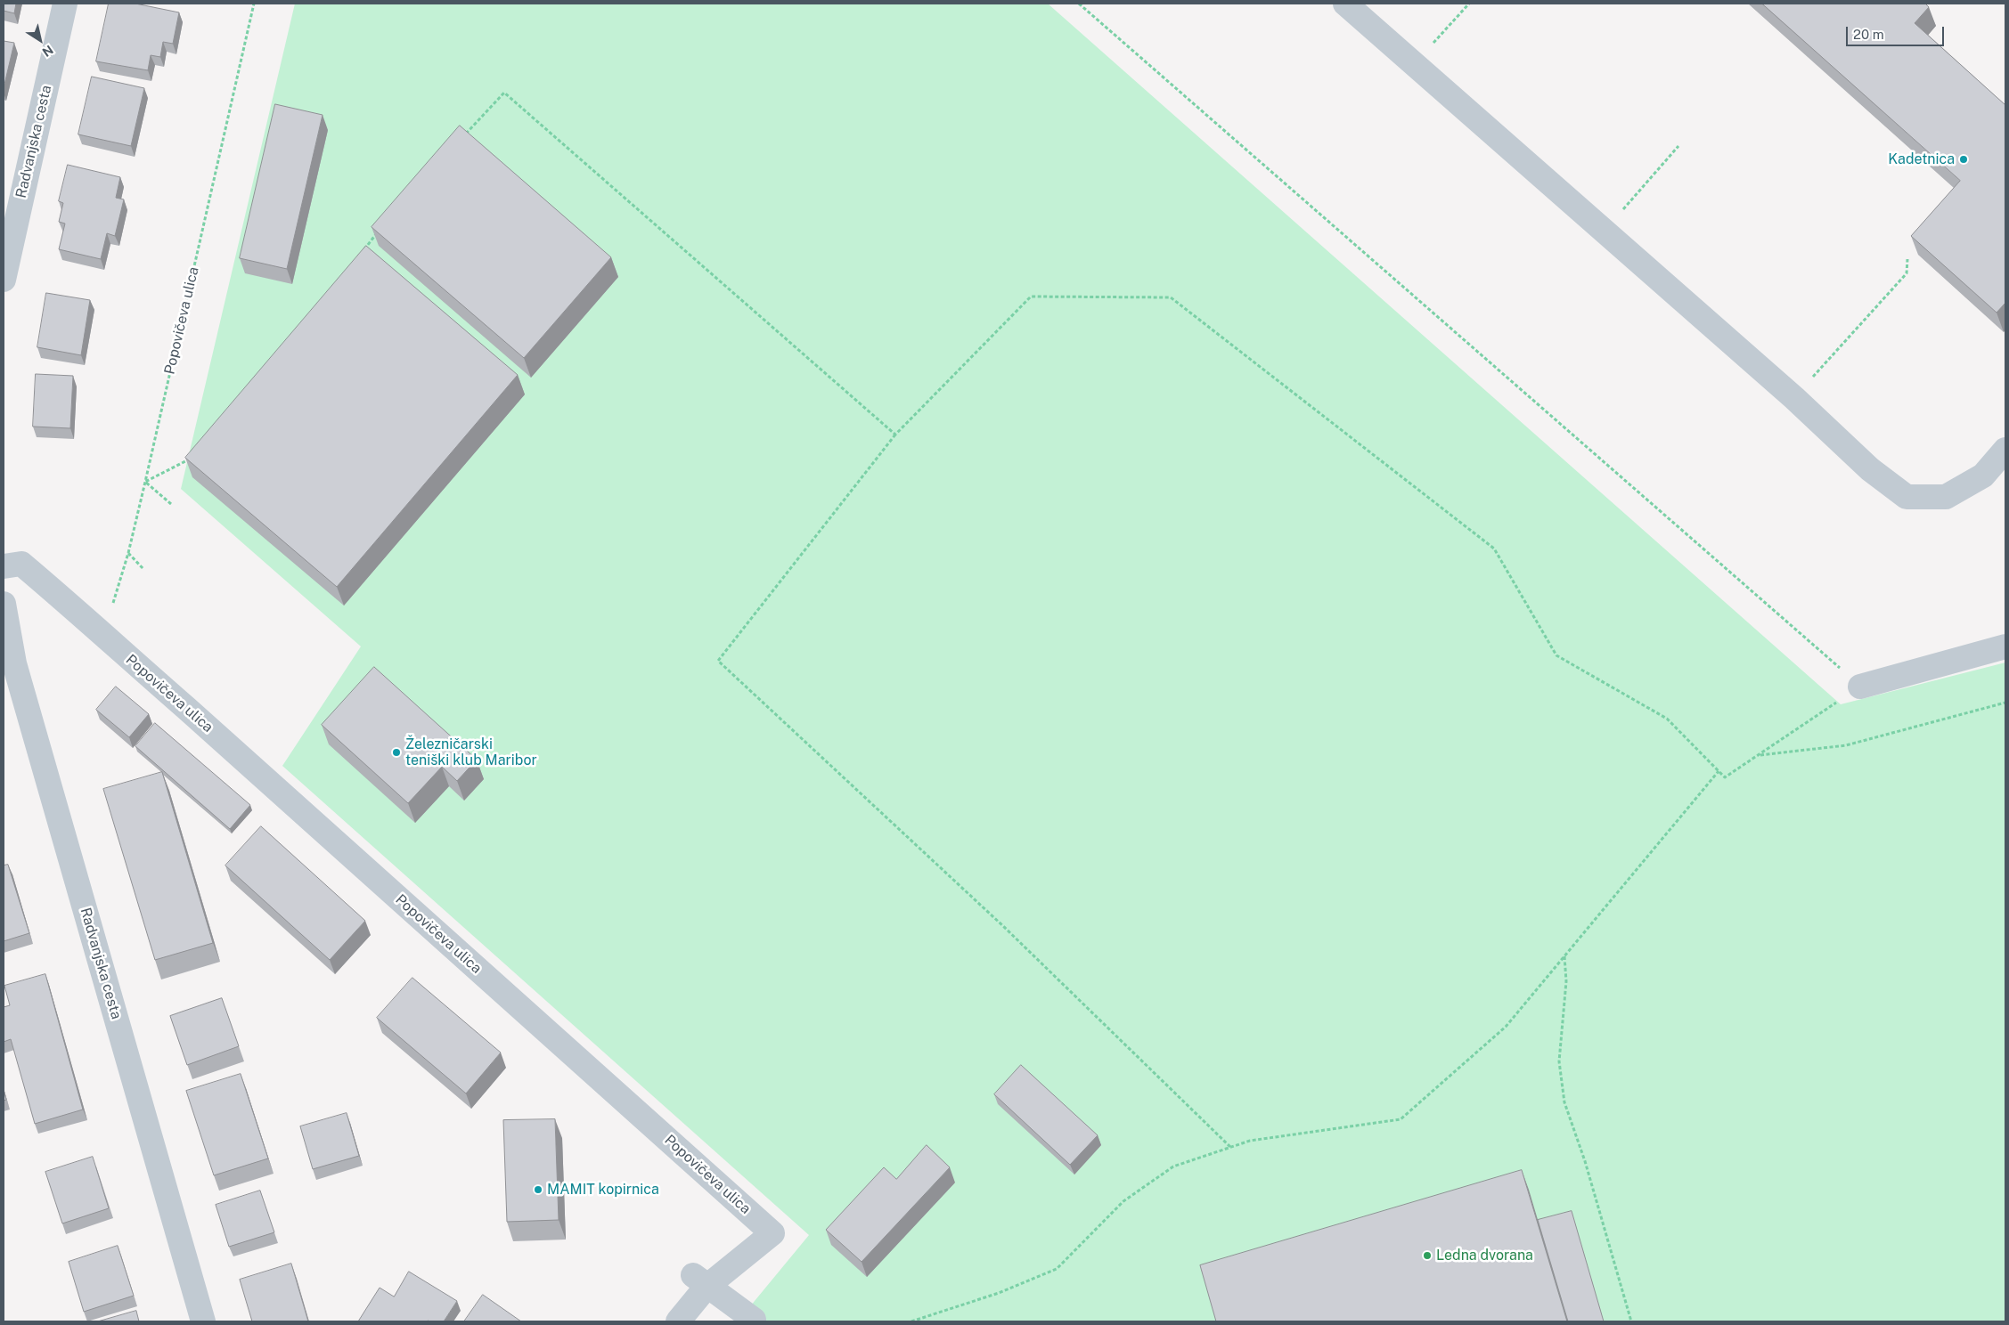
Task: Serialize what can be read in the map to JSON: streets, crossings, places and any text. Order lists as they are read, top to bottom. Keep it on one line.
{"streets":{"street":["Radvanjska cesta","Popovičeva ulica"]},"places":["Kadetnica","Železničarski teniški klub Maribor","MAMIT kopirnica","Ledna dvorana"],"scale_bar":"20 m","north":"bottom right"}
